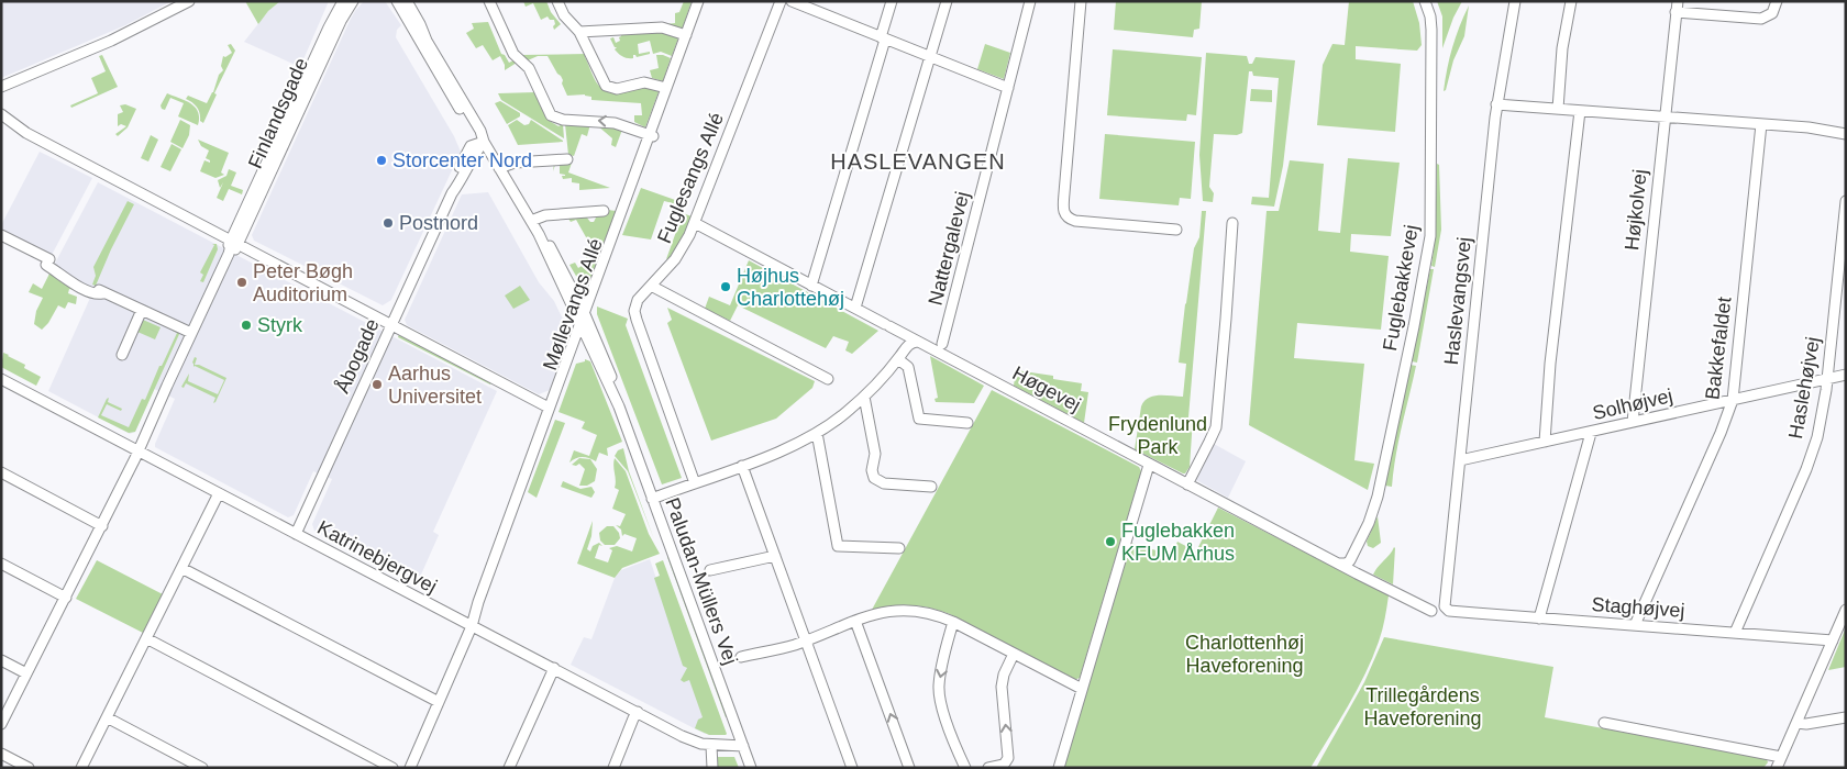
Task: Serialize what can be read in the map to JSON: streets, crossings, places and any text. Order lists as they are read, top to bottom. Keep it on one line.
{"streets":{"street":["Finlandsgade","Fuglesangs Allé","Højkolvej","Nattergalevej","Fuglebakkevej","Haslevangsvej","Møllevangs Allé","Bakkefaldet","Åbogade","Haslehøjvej","Høgevej","Solhøjvej","Katrinebjergvej","Paludan-Müllers Vej","Staghøjvej"]},"crossings":[["Finlandsgade","Katrinebjergvej"],["Fuglesangs Allé","Høgevej"],["Højkolvej","Solhøjvej"],["Fuglebakkevej","Høgevej"],["Haslevangsvej","Solhøjvej"],["Haslevangsvej","Staghøjvej"],["Møllevangs Allé","Katrinebjergvej"],["Møllevangs Allé","Paludan-Müllers Vej"],["Bakkefaldet","Solhøjvej"],["Bakkefaldet","Staghøjvej"],["Åbogade","Katrinebjergvej"],["Åbogade","Paludan-Müllers Vej"],["Haslehøjvej","Solhøjvej"],["Haslehøjvej","Staghøjvej"],["Katrinebjergvej","Paludan-Müllers Vej"]],"districts":["HASLEVANGEN"],"parks":["Frydenlund Park","Charlottenhøj Haveforening","Trillegårdens Haveforening"],"places":["Storcenter Nord","Postnord","Peter Bøgh Auditorium","Højhus Charlottehøj","Styrk","Aarhus Universitet","Fuglebakken KFUM Århus"]}
